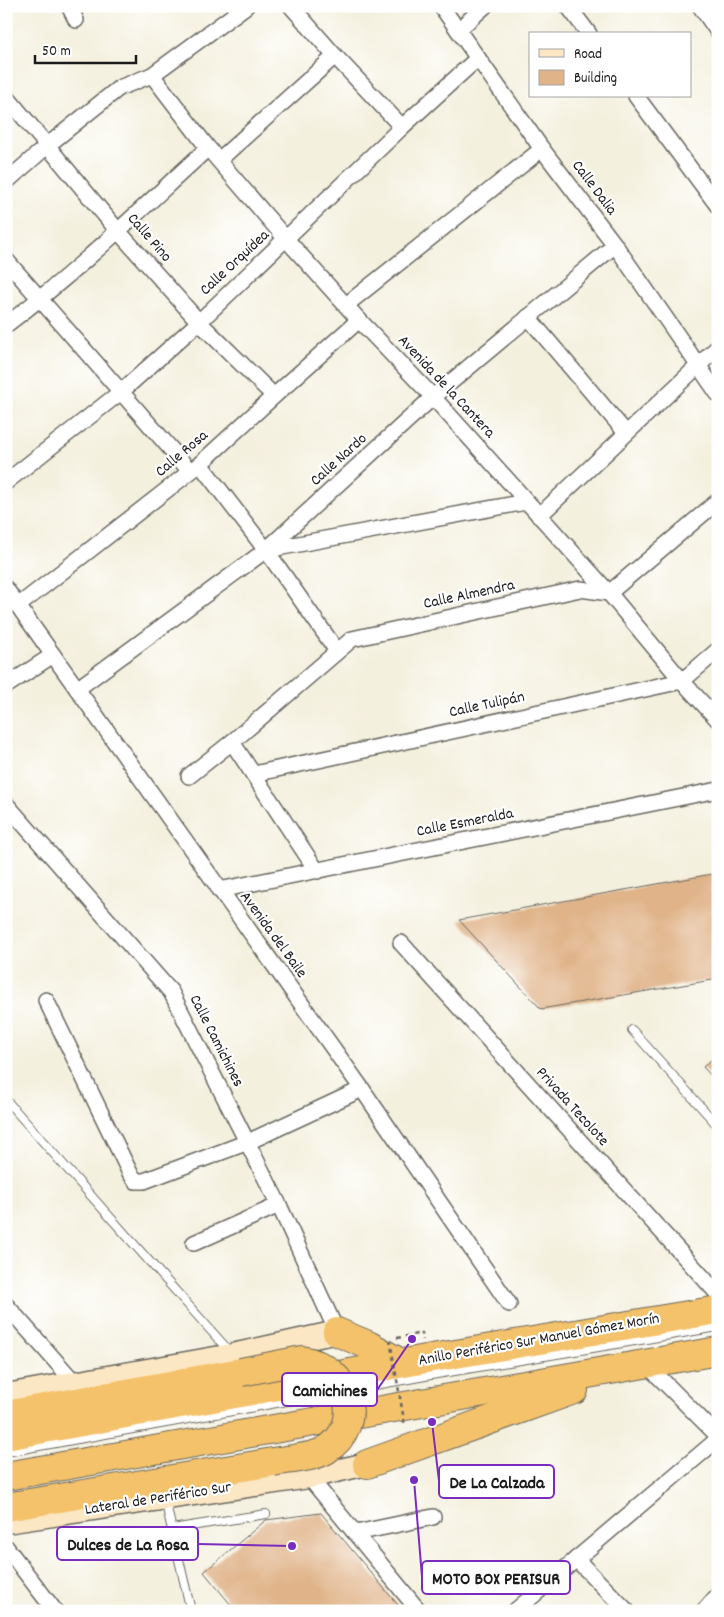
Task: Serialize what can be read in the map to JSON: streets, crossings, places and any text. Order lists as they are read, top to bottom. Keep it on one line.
{"streets":{"highway":["Anillo Periférico Sur Manuel Gómez Morín"],"street":["Calle Dalia","Calle Pino","Calle Orquídea","Avenida de la Cantera","Calle Rosa","Calle Nardo","Calle Almendra","Calle Tulipán","Calle Esmeralda","Avenida del Baile","Calle Camichines","Privada Tecolote","Lateral de Periférico Sur"]},"crossings":[["Calle Dalia","Calle Orquídea"],["Calle Dalia","Calle Nardo"],["Calle Pino","Calle Orquídea"],["Calle Pino","Calle Rosa"],["Calle Orquídea","Avenida de la Cantera"],["Avenida de la Cantera","Calle Rosa"],["Avenida de la Cantera","Calle Nardo"],["Avenida de la Cantera","Calle Almendra"],["Avenida de la Cantera","Calle Tulipán"],["Calle Rosa","Avenida del Baile"],["Calle Nardo","Avenida del Baile"],["Calle Esmeralda","Avenida del Baile"]],"places":["Camichines","De La Calzada","MOTO BOX PERISUR","Dulces de La Rosa"],"legend":["Road","Building"],"scale_bar":"50 m"}
